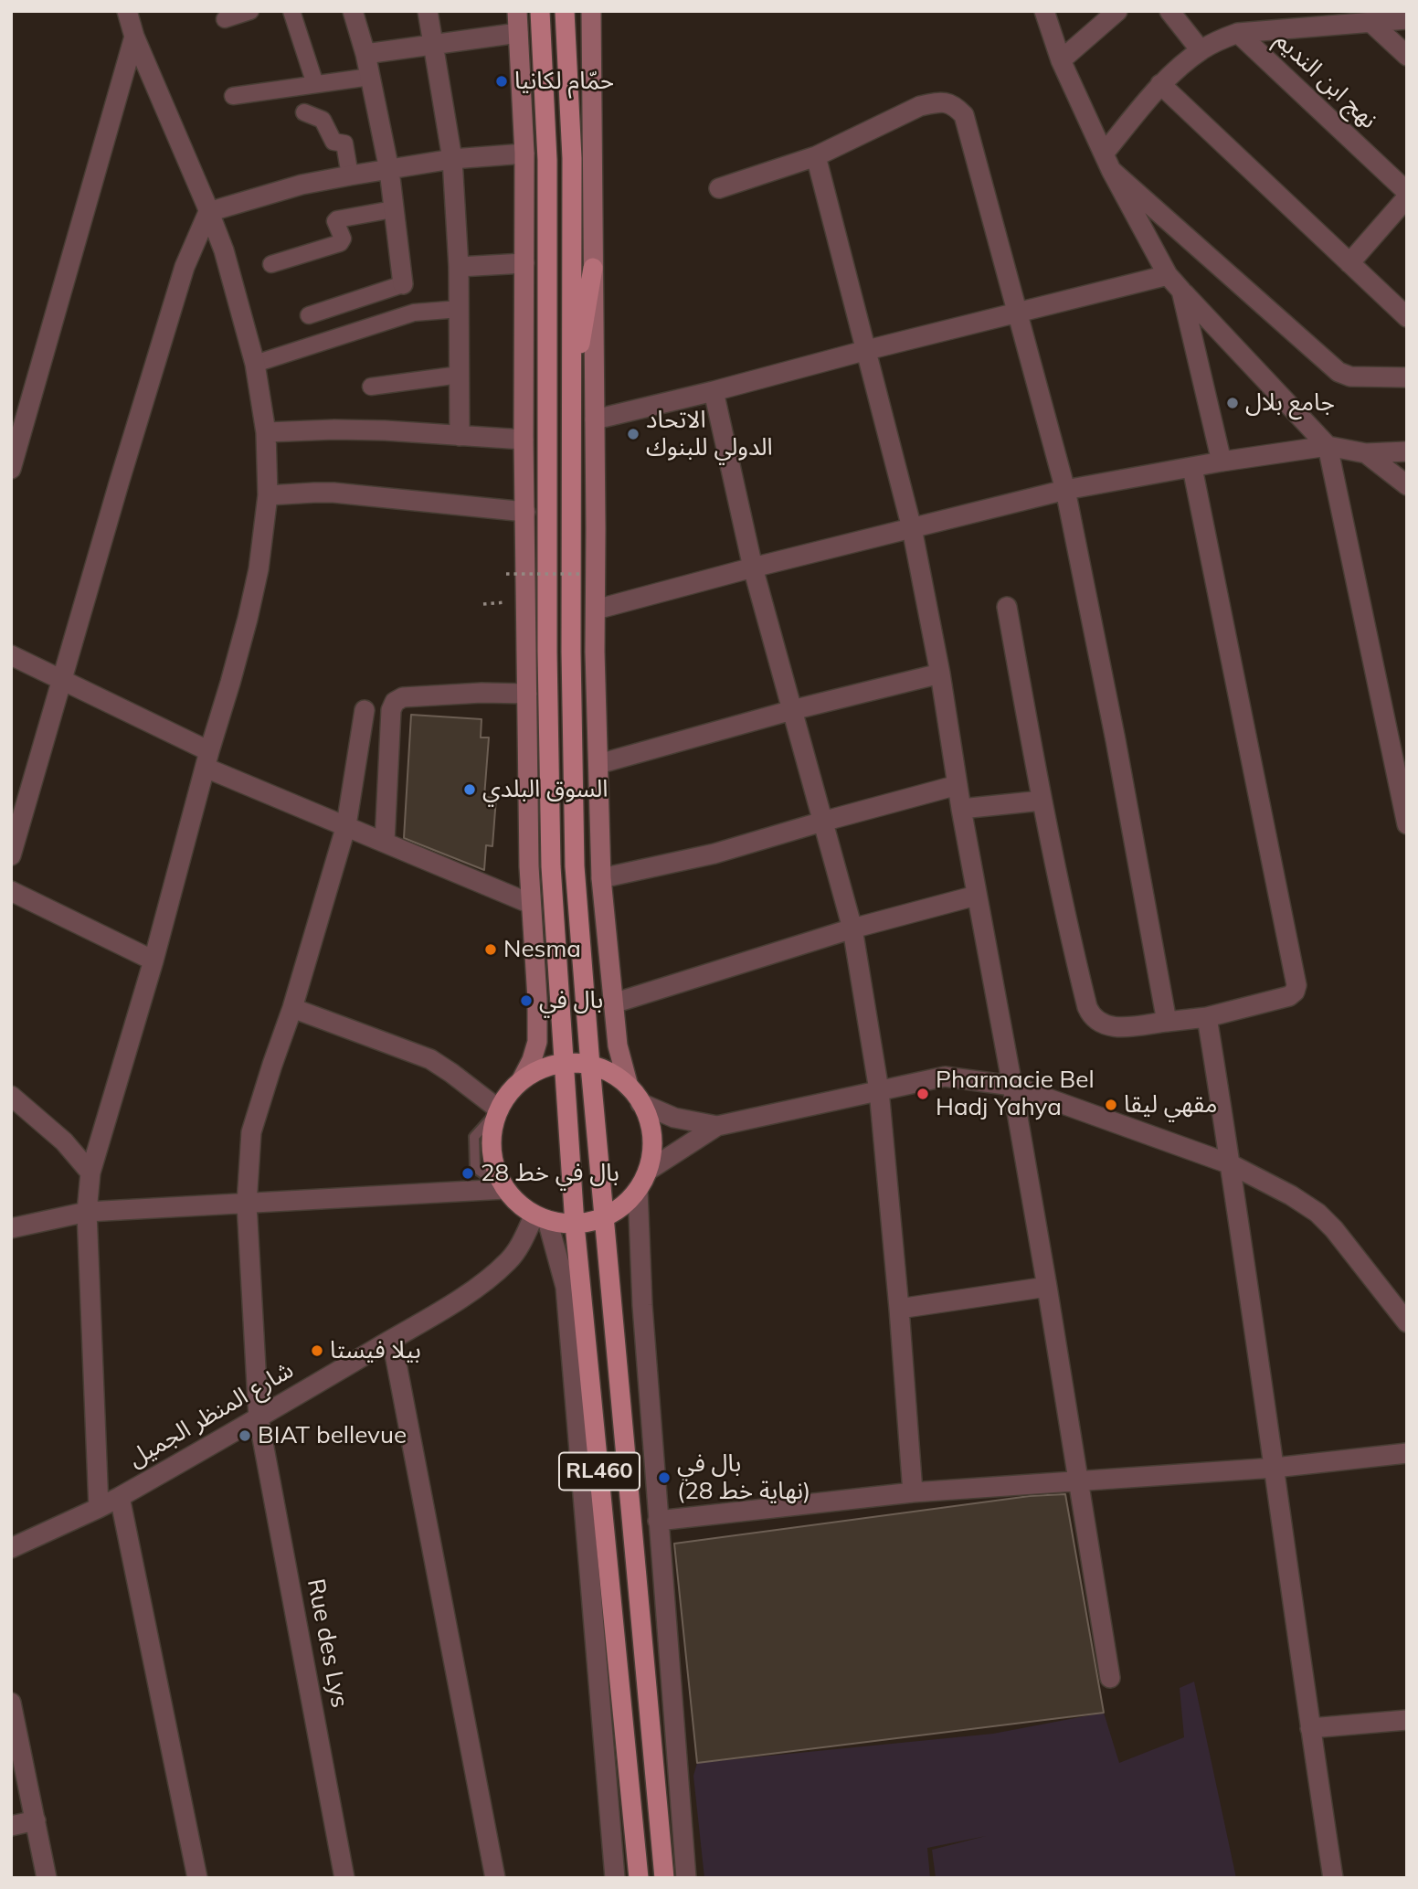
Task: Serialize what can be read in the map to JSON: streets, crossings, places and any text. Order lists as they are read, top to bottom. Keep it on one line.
{"streets":{"main road":["RL460"],"street":["نهج ابن النديم","شارع المنظر الجميل","Rue des Lys"]},"crossings":[["شارع المنظر الجميل","Rue des Lys"]],"places":["حمّام لكانيا","جامع بلال","الاتحاد الدولي للبنوك","السوق البلدي","Nesma","بال في","Pharmacie Bel Hadj Yahya","مقهي ليقا","بال في خط 28","بيلا فيستا","BIAT bellevue","بال في (نهاية خط 28)"]}
